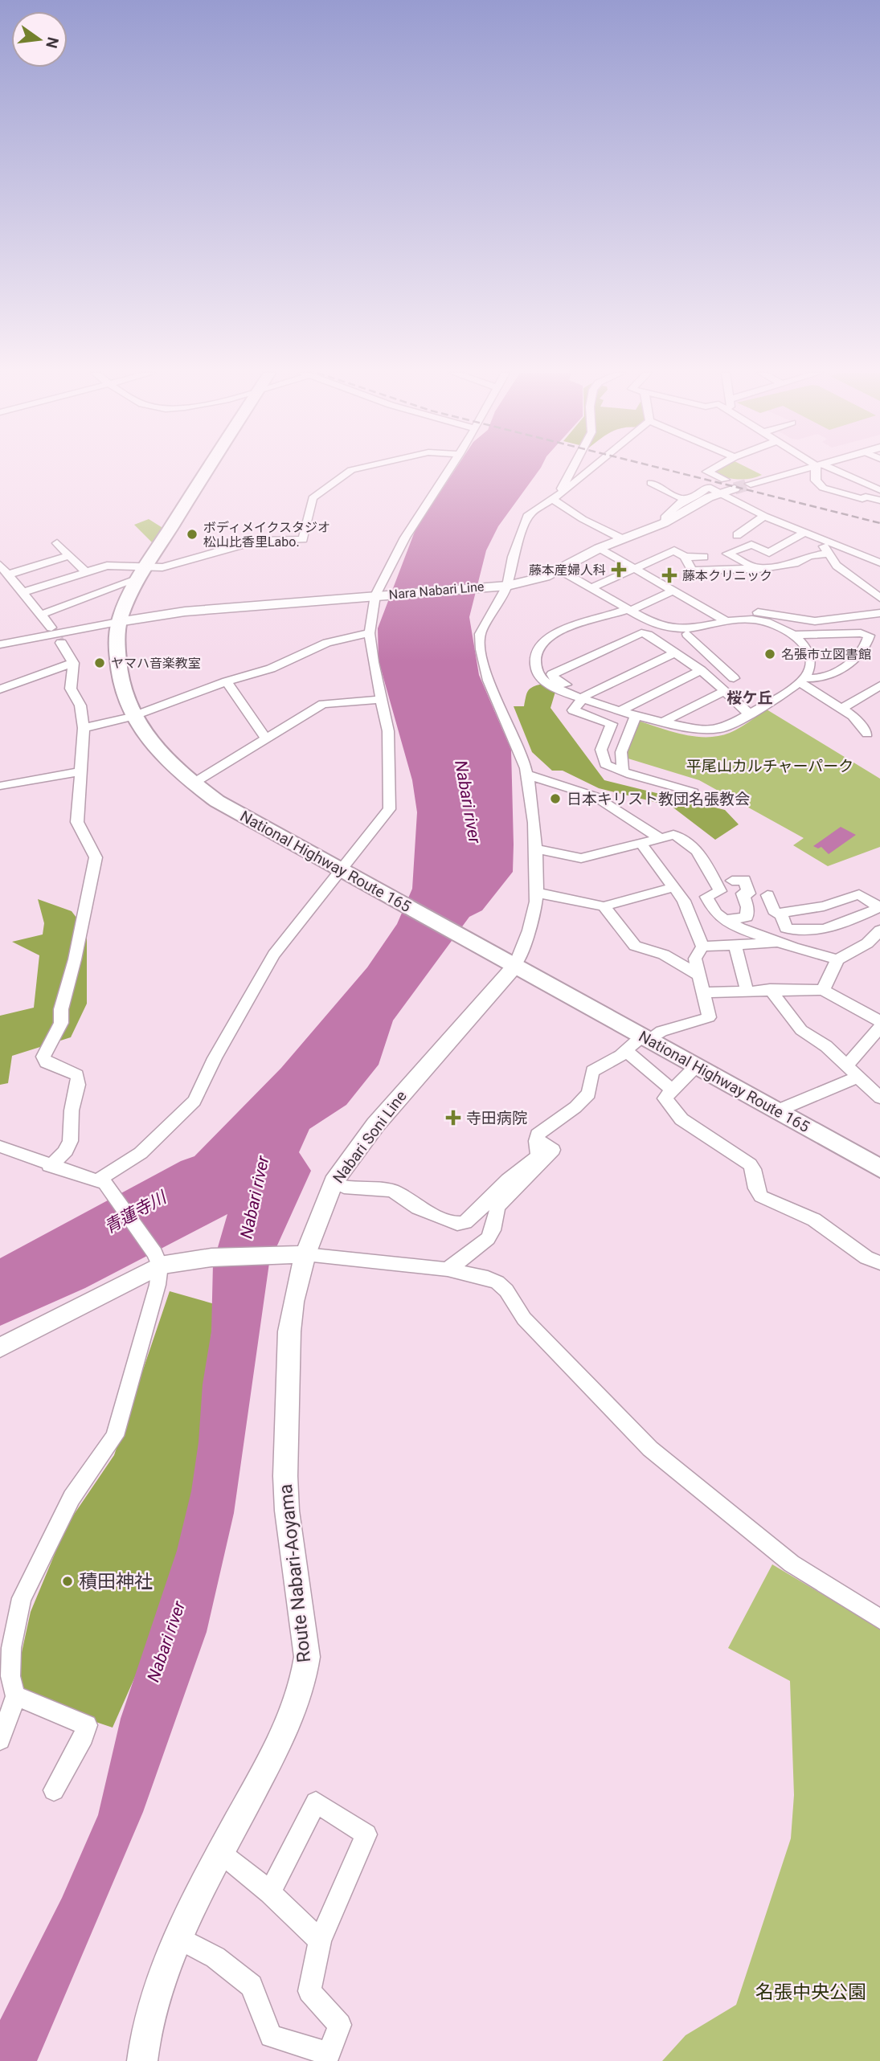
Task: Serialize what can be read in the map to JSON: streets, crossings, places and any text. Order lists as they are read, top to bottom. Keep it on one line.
{"streets":{"highway":["National Highway Route 165"],"main road":["Nara Nabari Line","Nabari Soni Line","Route Nabari-Aoyama"]},"crossings":[["Nara Nabari Line","National Highway Route 165"],["National Highway Route 165","Nabari Soni Line"],["Nabari Soni Line","Route Nabari-Aoyama"]],"districts":["桜ケ丘"],"water":["Nabari river","青蓮寺川"],"parks":["平尾山カルチャーパーク","名張中央公園"],"places":{"other":["ボディメイクスタジオ 松山比香里Labo.","名張市立図書館","ヤマハ音楽教室","日本キリスト教団名張教会","積田神社"],"health":["藤本産婦人科","藤本クリニック","寺田病院"]},"north":"right"}
